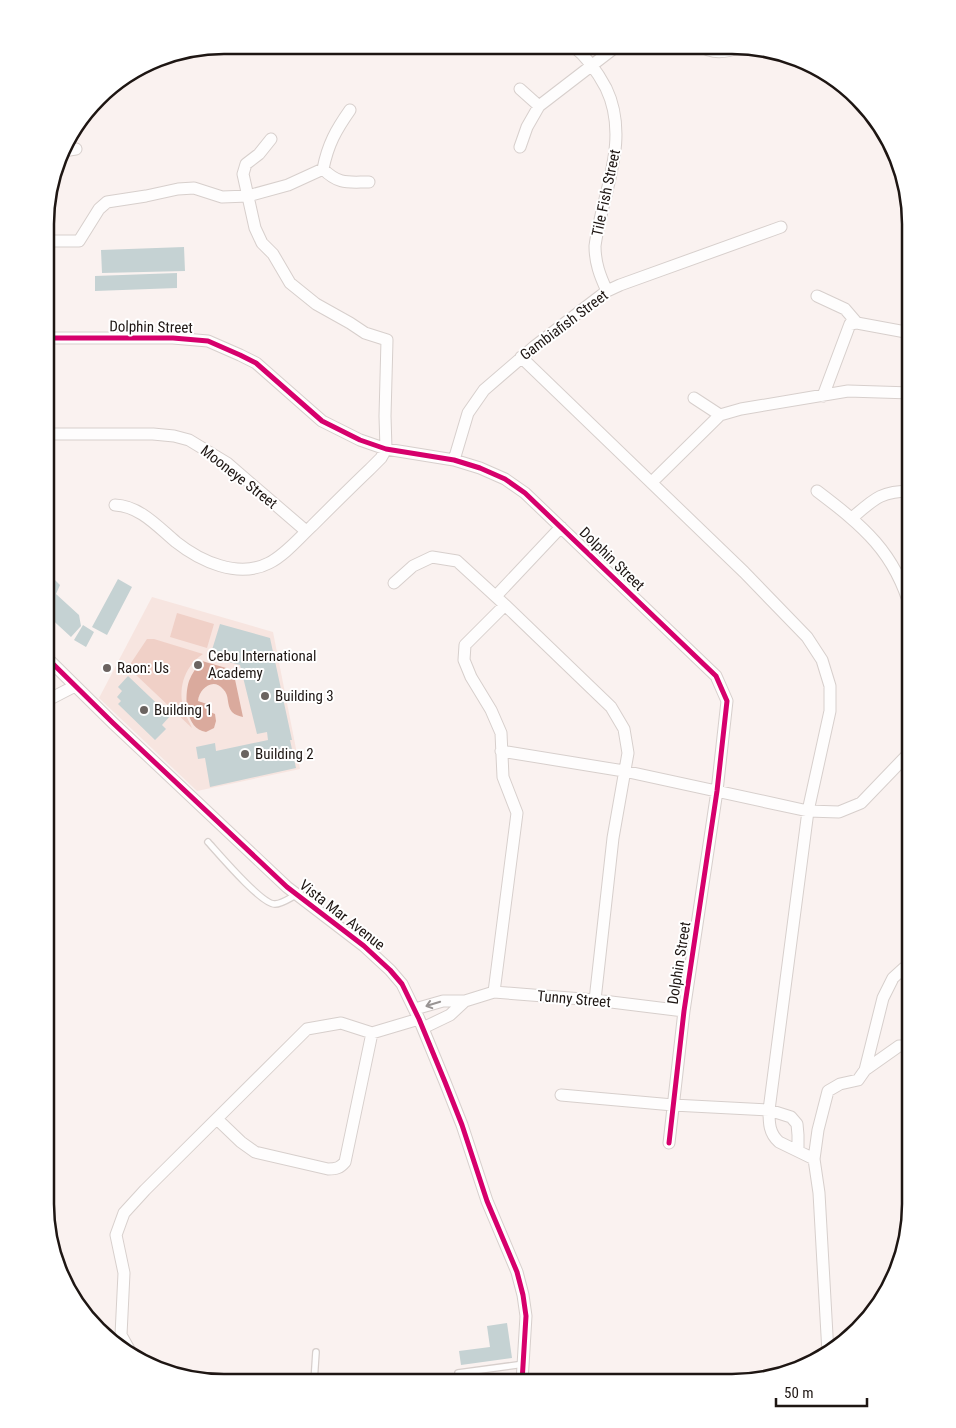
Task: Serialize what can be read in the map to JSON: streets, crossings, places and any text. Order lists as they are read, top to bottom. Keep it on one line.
{"streets":{"street":["Tile Fish Street","Gambiafish Street","Dolphin Street","Mooneye Street","Vista Mar Avenue","Tunny Street"]},"crossings":[["Tile Fish Street","Gambiafish Street"],["Gambiafish Street","Dolphin Street"],["Dolphin Street","Tunny Street"],["Vista Mar Avenue","Tunny Street"]],"places":["Cebu International Academy","Raon: Us","Building 3","Building 1","Building 2"],"scale_bar":"50 m"}
